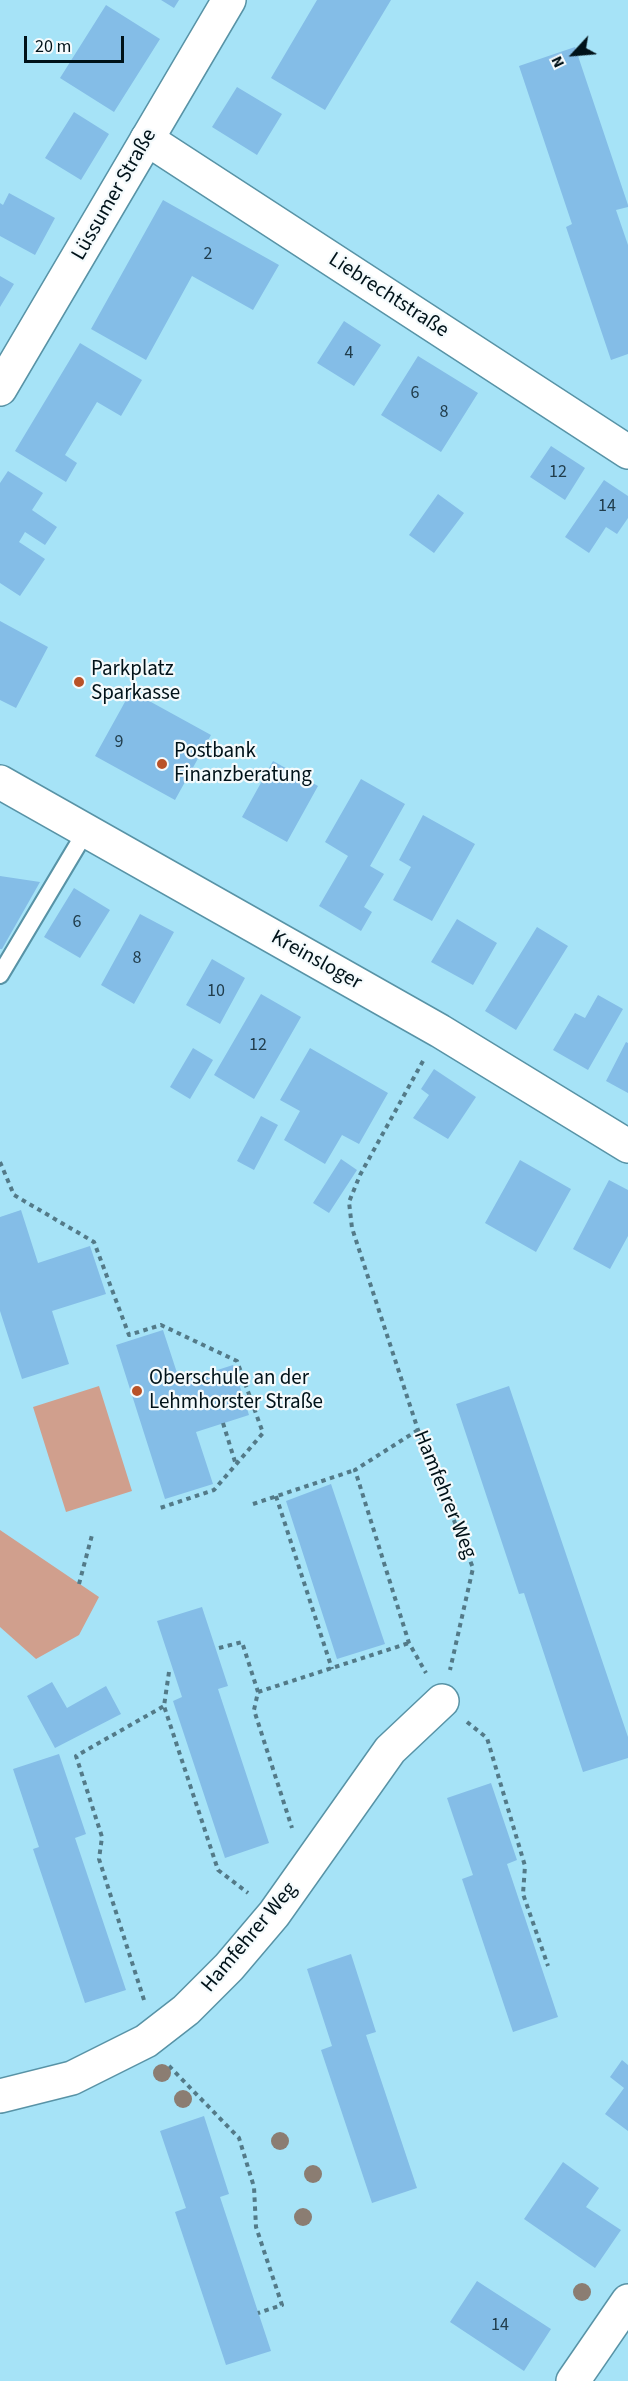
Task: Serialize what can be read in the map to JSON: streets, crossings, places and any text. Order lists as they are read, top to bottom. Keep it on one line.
{"streets":{"street":["Lüssumer Straße","Liebrechtstraße","Kreinsloger","Hamfehrer Weg"]},"crossings":[["Lüssumer Straße","Liebrechtstraße"],["Kreinsloger","Hamfehrer Weg"]],"places":["Parkplatz Sparkasse","Postbank Finanzberatung","Oberschule an der Lehmhorster Straße"],"house_numbers":["2","4","6","8","12","14","9","6","8","10","12","14"],"scale_bar":"20 m","north":"bottom left"}
